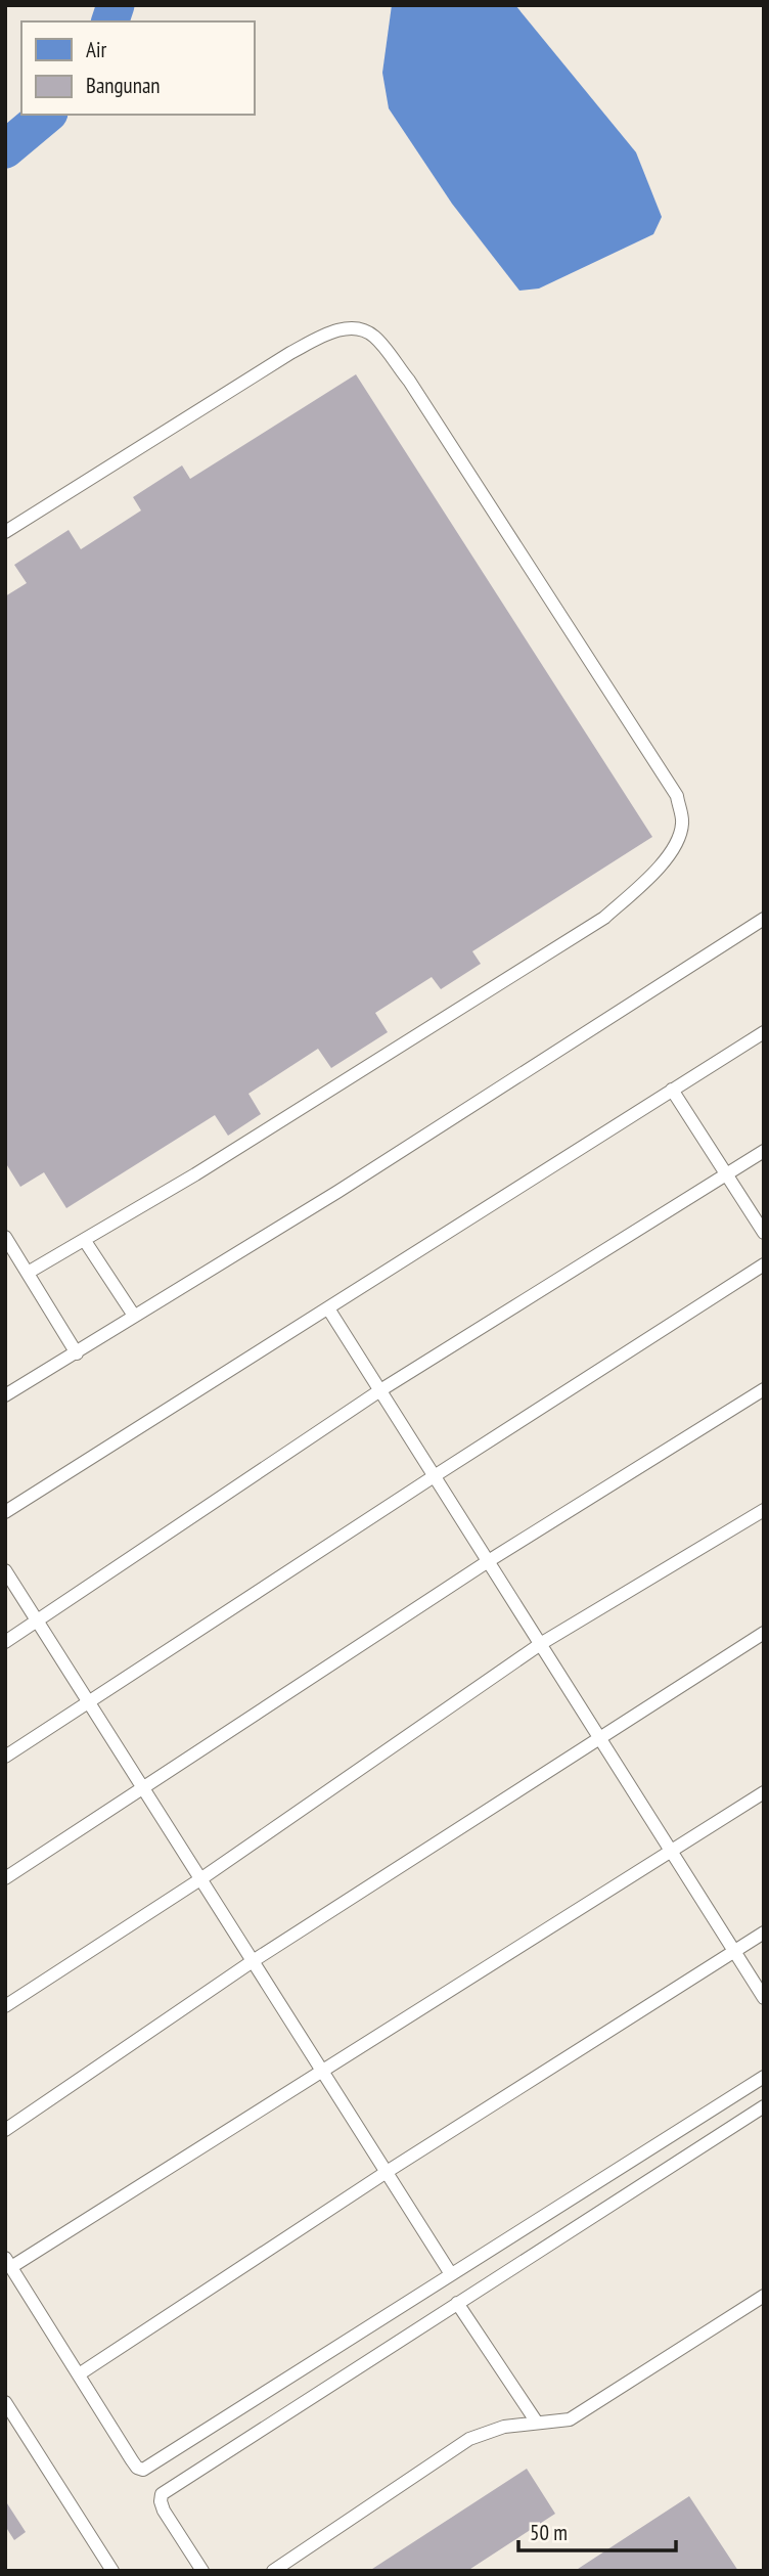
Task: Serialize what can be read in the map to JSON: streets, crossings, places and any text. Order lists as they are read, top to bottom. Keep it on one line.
{"legend":["Air","Bangunan"],"scale_bar":"50 m"}
